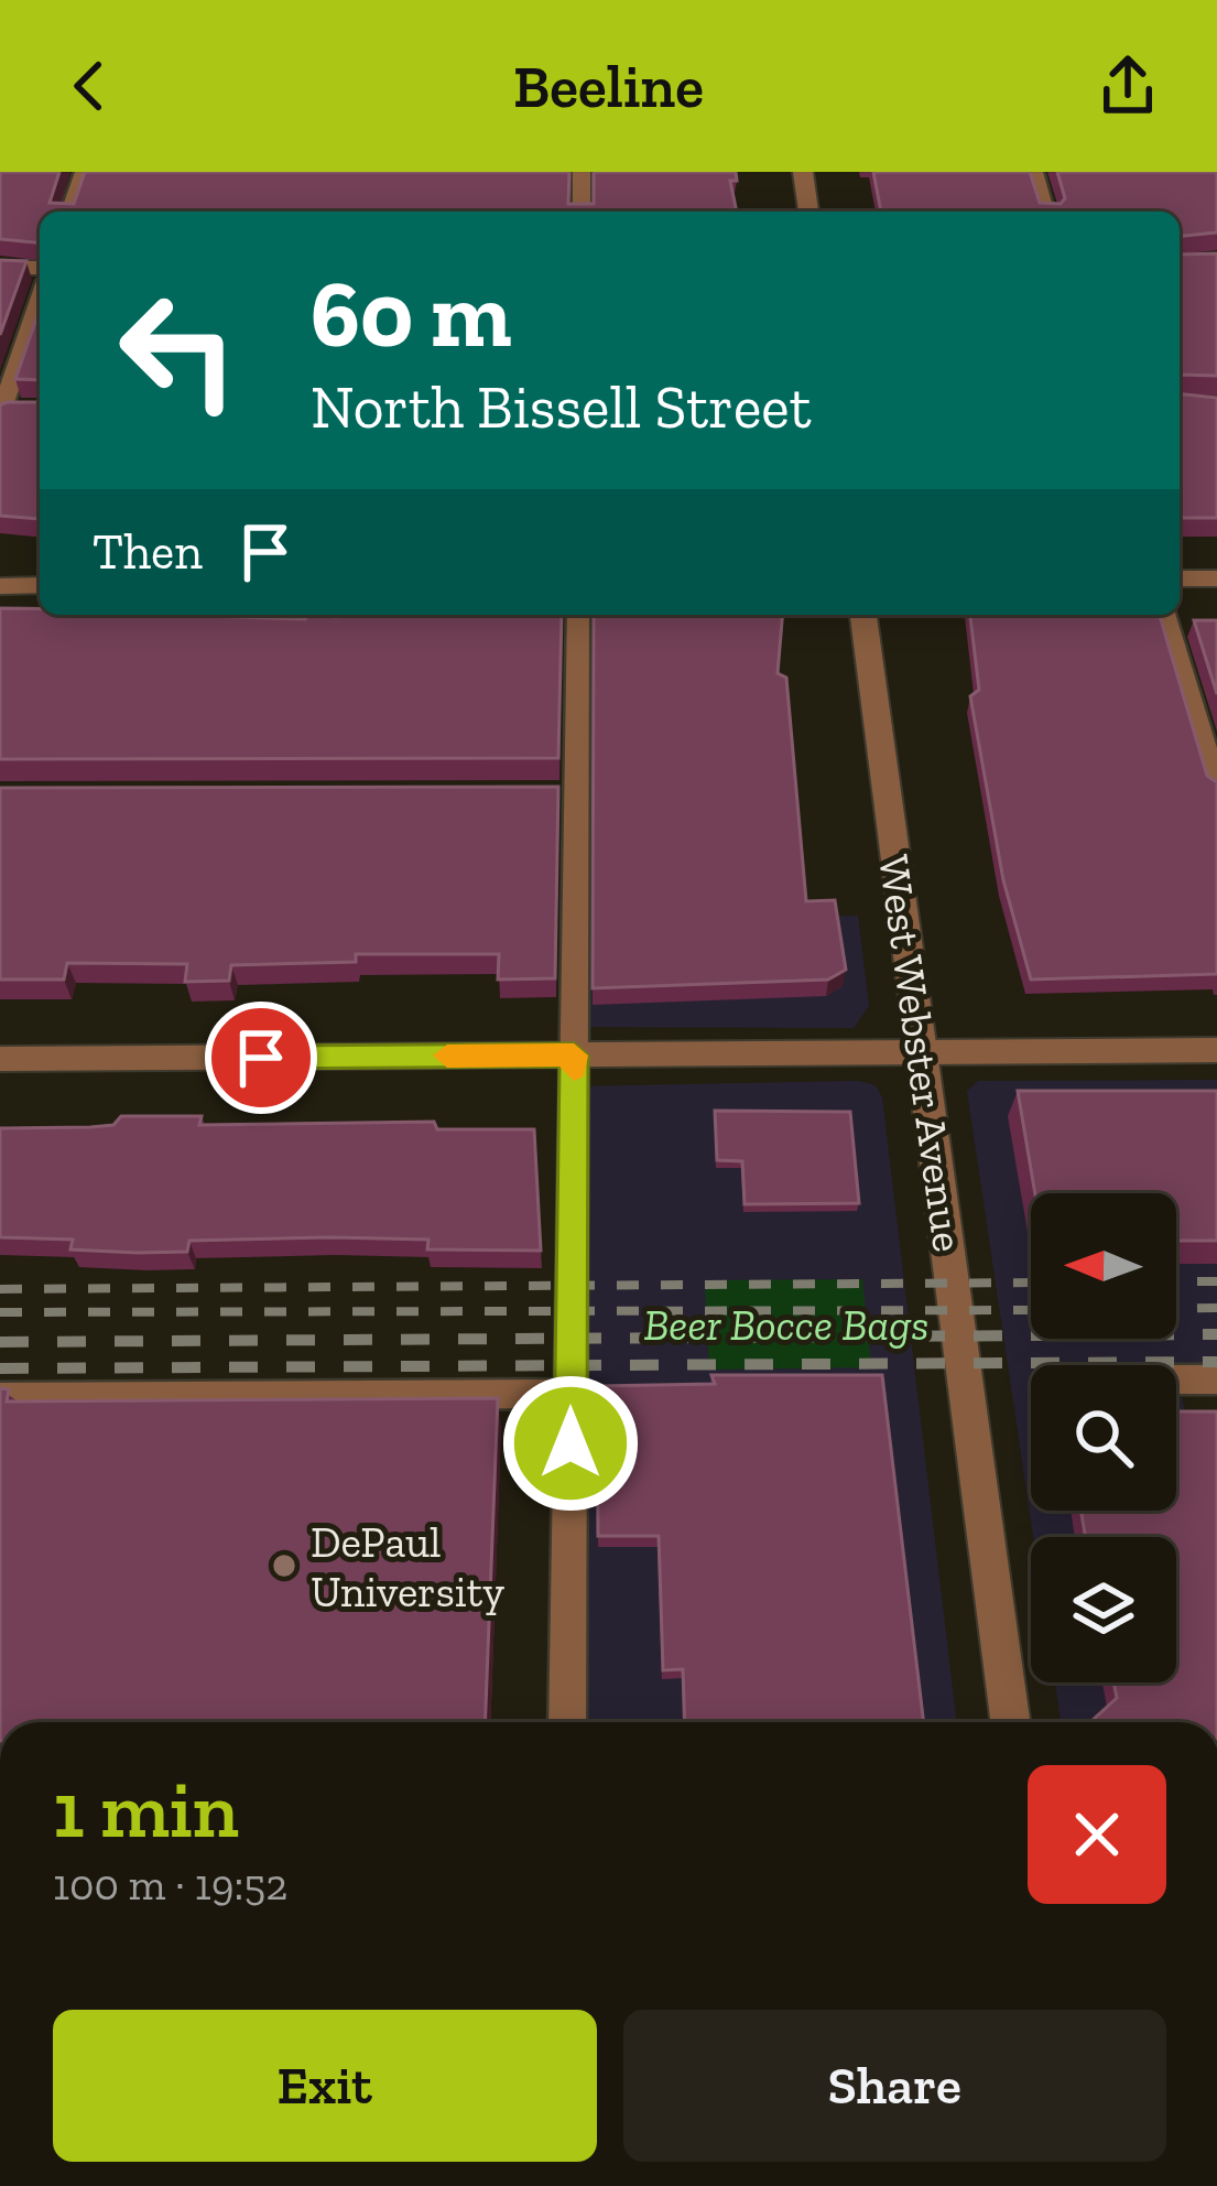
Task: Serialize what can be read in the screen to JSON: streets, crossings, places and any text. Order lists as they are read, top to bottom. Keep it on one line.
{"streets":{"street":["West Webster Avenue"]},"parks":["Beer Bocce Bags"],"places":["DePaul University"],"north":"left","page":{"header":"Beeline","turn":["60 m","North Bissell Street"],"then":"Then","heading":["1 min","100 m · 19:52"],"buttons":["Exit","Share"]}}
